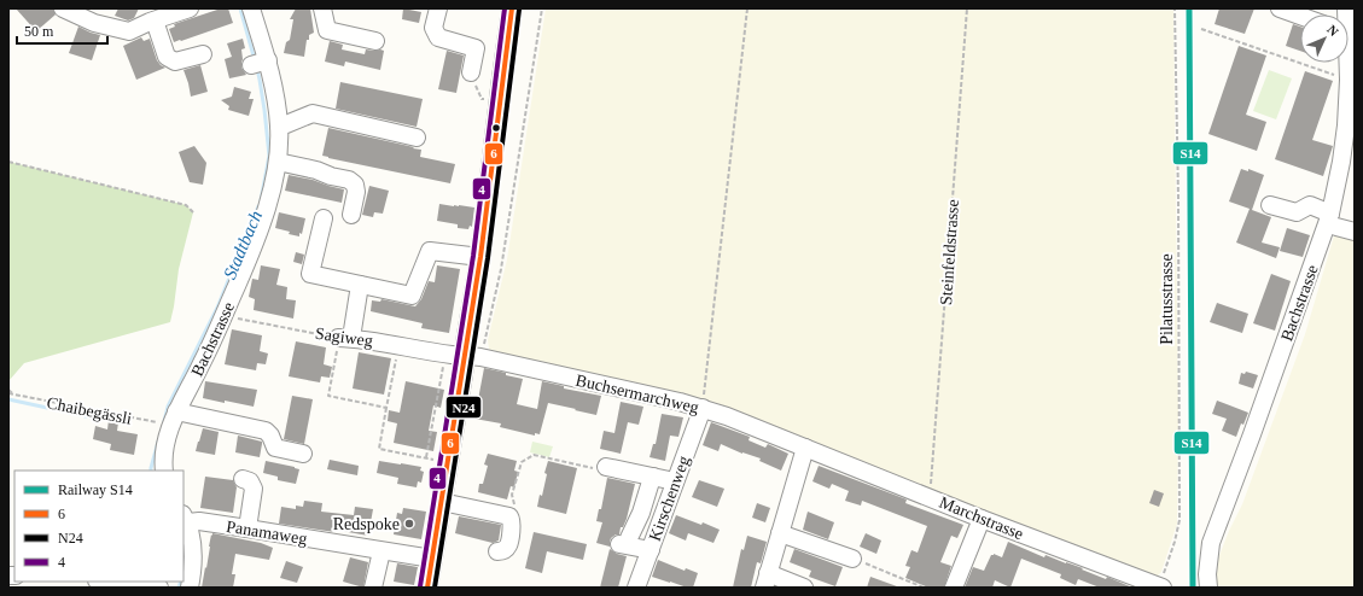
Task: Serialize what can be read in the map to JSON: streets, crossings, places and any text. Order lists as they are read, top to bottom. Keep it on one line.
{"streets":{"street":["Bachstrasse","Sagiweg","Buchsermarchweg","Kirschenweg","Marchstrasse","Panamaweg"],"path":["Steinfeldstrasse","Pilatusstrasse","Chaibegässli"]},"crossings":[["Steinfeldstrasse","Marchstrasse"],["Pilatusstrasse","Marchstrasse"],["Bachstrasse","Sagiweg"],["Bachstrasse","Chaibegässli"],["Sagiweg","Buchsermarchweg"],["Buchsermarchweg","Kirschenweg"],["Buchsermarchweg","Marchstrasse"]],"water":["Stadtbach"],"places":["Redspoke"],"lines":["rail line S14","transit line 6","transit line 4","transit line N24"],"legend":["Railway S14","6","N24","4"],"scale_bar":"50 m","north":"top right"}
